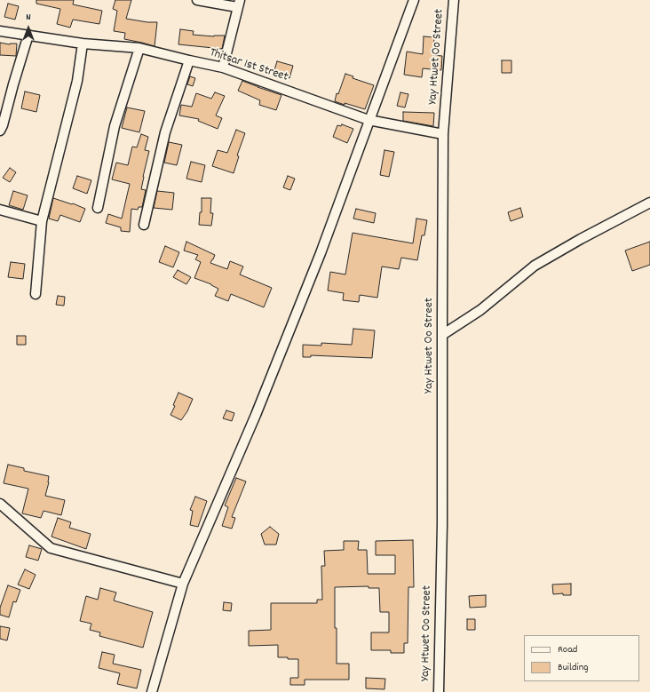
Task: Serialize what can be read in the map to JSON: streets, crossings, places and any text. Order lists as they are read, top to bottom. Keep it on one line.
{"streets":{"street":["Yay Htwet Oo Street","Thitsar 1st Street"]},"crossings":[["Yay Htwet Oo Street","Thitsar 1st Street"]],"legend":["Road","Building"],"north":"top"}
